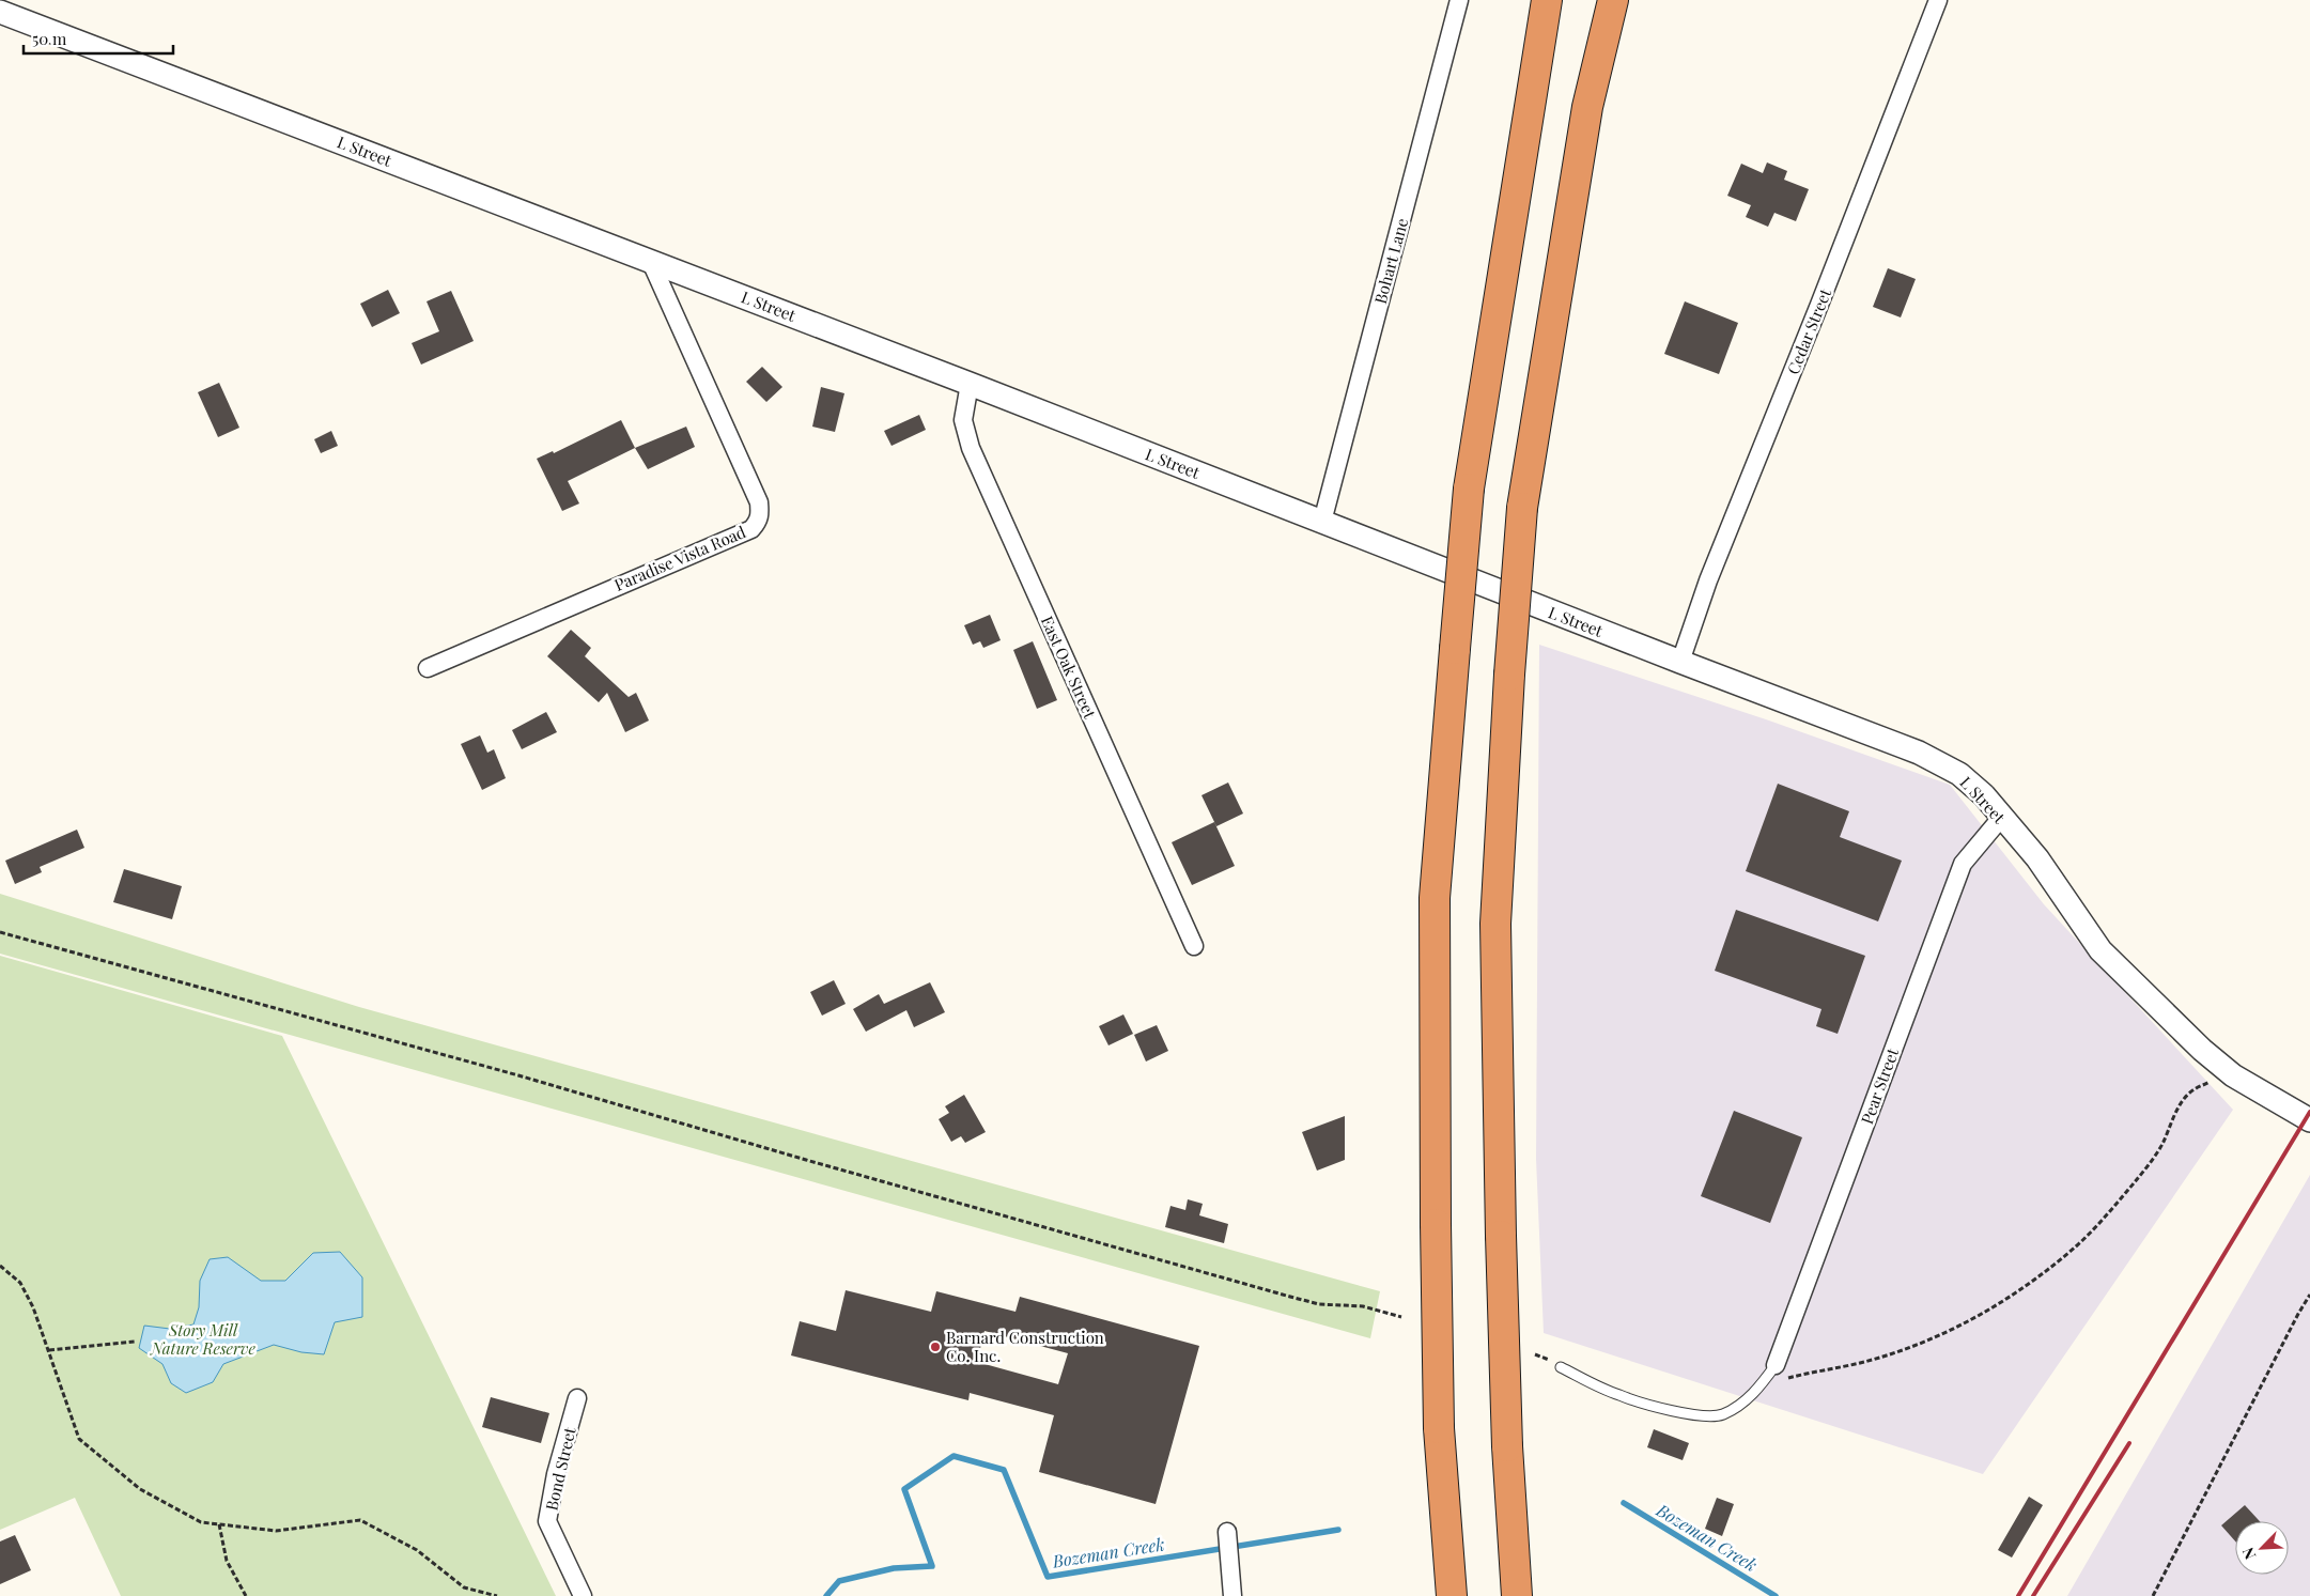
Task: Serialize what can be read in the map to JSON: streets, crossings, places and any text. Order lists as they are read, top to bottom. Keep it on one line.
{"streets":{"street":["L Street","Bohart Lane","Cedar Street","Paradise Vista Road","East Oak Street","Pear Street","Bond Street"]},"crossings":[["L Street","Bohart Lane"],["L Street","Cedar Street"],["L Street","Paradise Vista Road"],["L Street","East Oak Street"],["L Street","Pear Street"]],"water":["Bozeman Creek"],"parks":["Story Mill Nature Reserve"],"places":["Barnard Construction Co. Inc."],"scale_bar":"50 m","north":"bottom left"}
